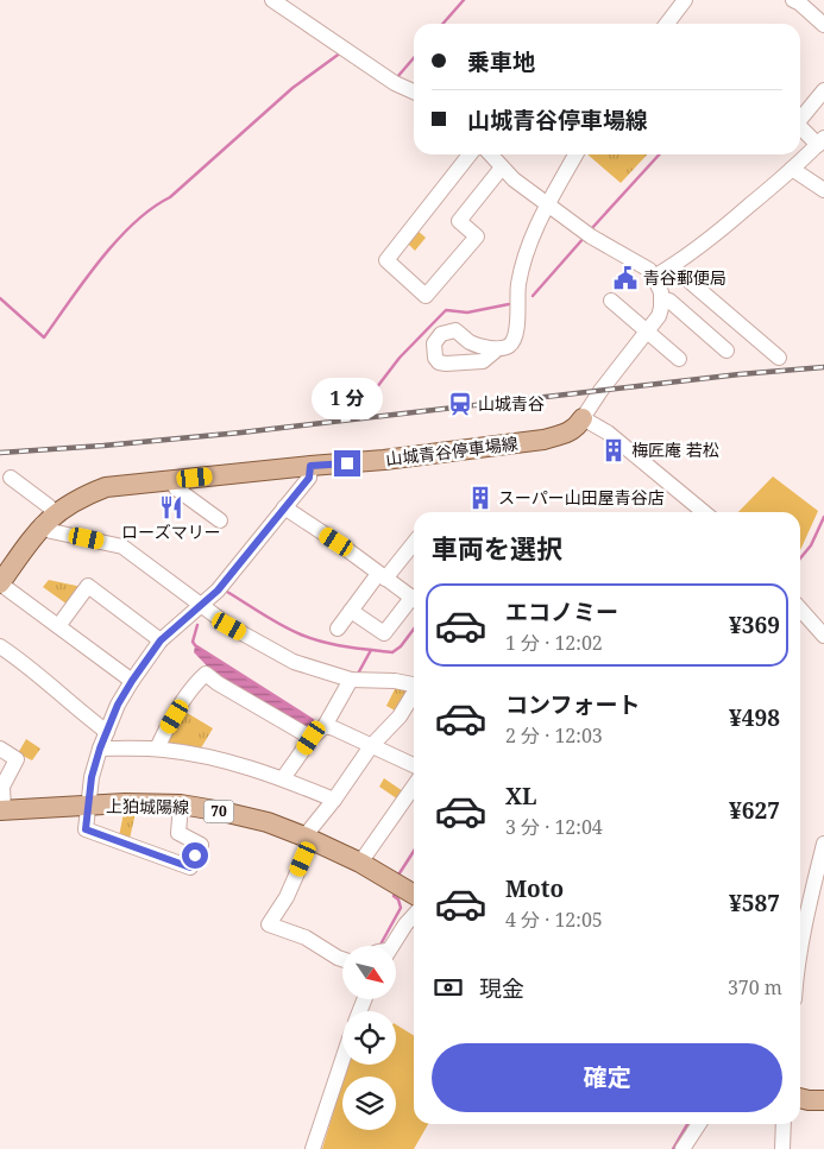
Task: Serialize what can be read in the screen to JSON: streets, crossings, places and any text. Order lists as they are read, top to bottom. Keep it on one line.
{"streets":{"main road":["山城青谷停車場線","上狛城陽線","70"]},"places":{"public building":["青谷郵便局"],"station":["山城青谷"],"building":["梅匠庵 若松","スーパー山田屋青谷店"],"restaurant":["ローズマリー"]},"north":"bottom right","page":{"banner":["乗車地","山城青谷停車場線"],"bubble":"1 分","heading":"車両を選択","list":[{"name":"エコノミー","note":"1 分 · 12:02","value":"¥369"},{"name":"コンフォート","note":"2 分 · 12:03","value":"¥498"},{"name":"XL","note":"3 分 · 12:04","value":"¥627"},{"name":"Moto","note":"4 分 · 12:05","value":"¥587"}],"pay":["現金","370 m"],"buttons":"確定"}}
